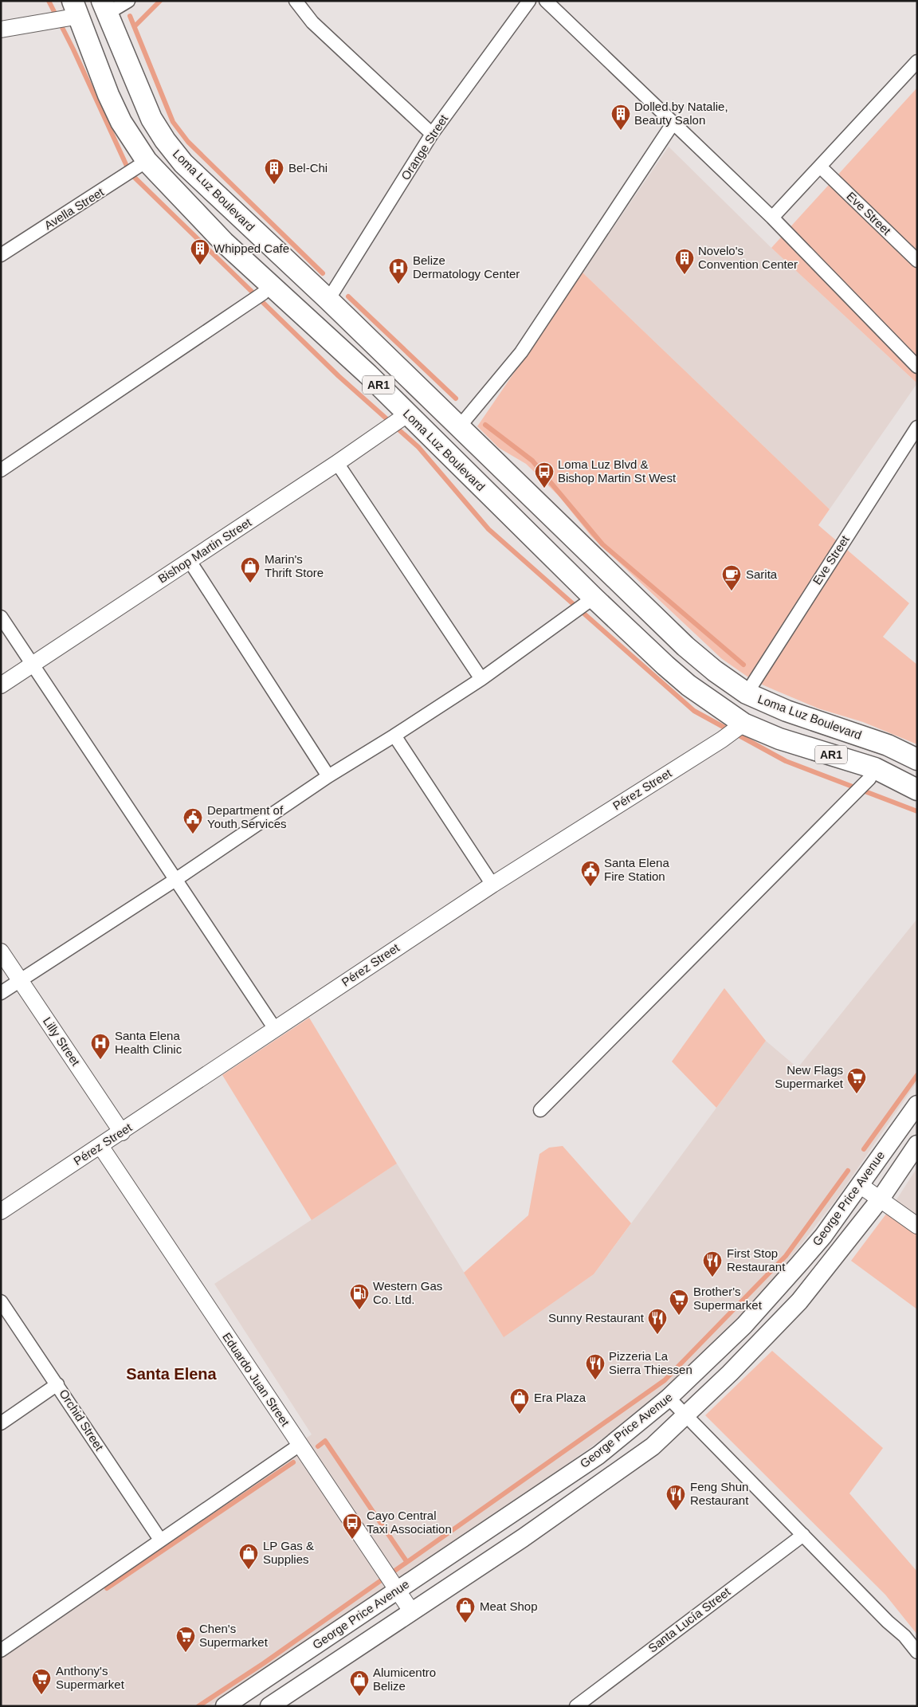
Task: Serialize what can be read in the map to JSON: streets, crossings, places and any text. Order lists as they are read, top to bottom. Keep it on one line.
{"streets":{"highway":["Loma Luz Boulevard","AR1"],"main road":["George Price Avenue"],"street":["Orange Street","Avella Street","Eve Street","Bishop Martin Street","Pérez Street","Lilly Street","Eduardo Juan Street","Orchid Street","Santa Lucía Street"]},"crossings":[["Orange Street","Loma Luz Boulevard"],["Loma Luz Boulevard","Avella Street"],["Loma Luz Boulevard","Eve Street"],["Loma Luz Boulevard","Bishop Martin Street"],["Loma Luz Boulevard","Pérez Street"],["Pérez Street","Lilly Street"],["Pérez Street","Eduardo Juan Street"],["George Price Avenue","Eduardo Juan Street"]],"districts":["Santa Elena"],"places":{"building":["Dolled by Natalie, Beauty Salon","Bel-Chi","Whipped Cafe","Novelo's Convention Center"],"hospital":["Belize Dermatology Center","Santa Elena Health Clinic"],"bus stop":["Loma Luz Blvd & Bishop Martin St West","Cayo Central Taxi Association"],"shop":["Marin's Thrift Store","Era Plaza","LP Gas & Supplies","Meat Shop","Alumicentro Belize"],"cafe":["Sarita"],"public building":["Department of Youth Services","Santa Elena Fire Station"],"supermarket":["New Flags Supermarket","Brother's Supermarket","Chen's Supermarket","Anthony's Supermarket"],"restaurant":["First Stop Restaurant","Sunny Restaurant","Pizzeria La Sierra Thiessen","Feng Shun Restaurant"],"fuel station":["Western Gas Co. Ltd."]}}
